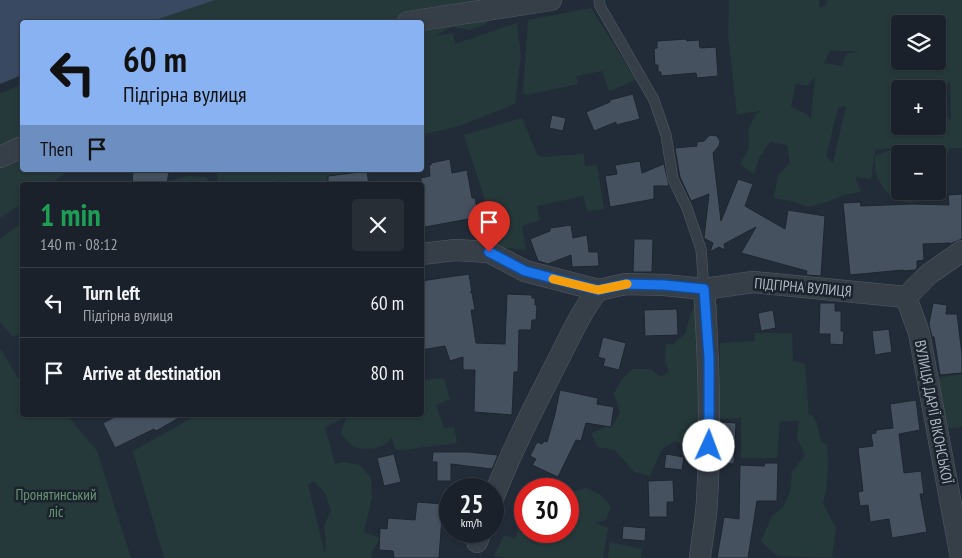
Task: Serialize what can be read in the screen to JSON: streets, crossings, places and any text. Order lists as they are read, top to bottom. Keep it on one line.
{"streets":{"street":["ПІДГІРНА ВУЛИЦЯ","ВУЛИЦЯ ДАРІЇ ВІКОНСЬКОЇ"]},"crossings":[["ПІДГІРНА ВУЛИЦЯ","ВУЛИЦЯ ДАРІЇ ВІКОНСЬКОЇ"]],"parks":["Пронятинський ліс"],"page":{"map_buttons":["+","−"],"turn":["60 m","Підгірна вулиця"],"then":"Then","heading":["1 min","140 m · 08:12"],"list":[{"name":"Turn left","note":"Підгірна вулиця","value":"60 m"},{"name":"Arrive at destination","value":"80 m"}],"speed":"25 km/h","limit":"30"}}
